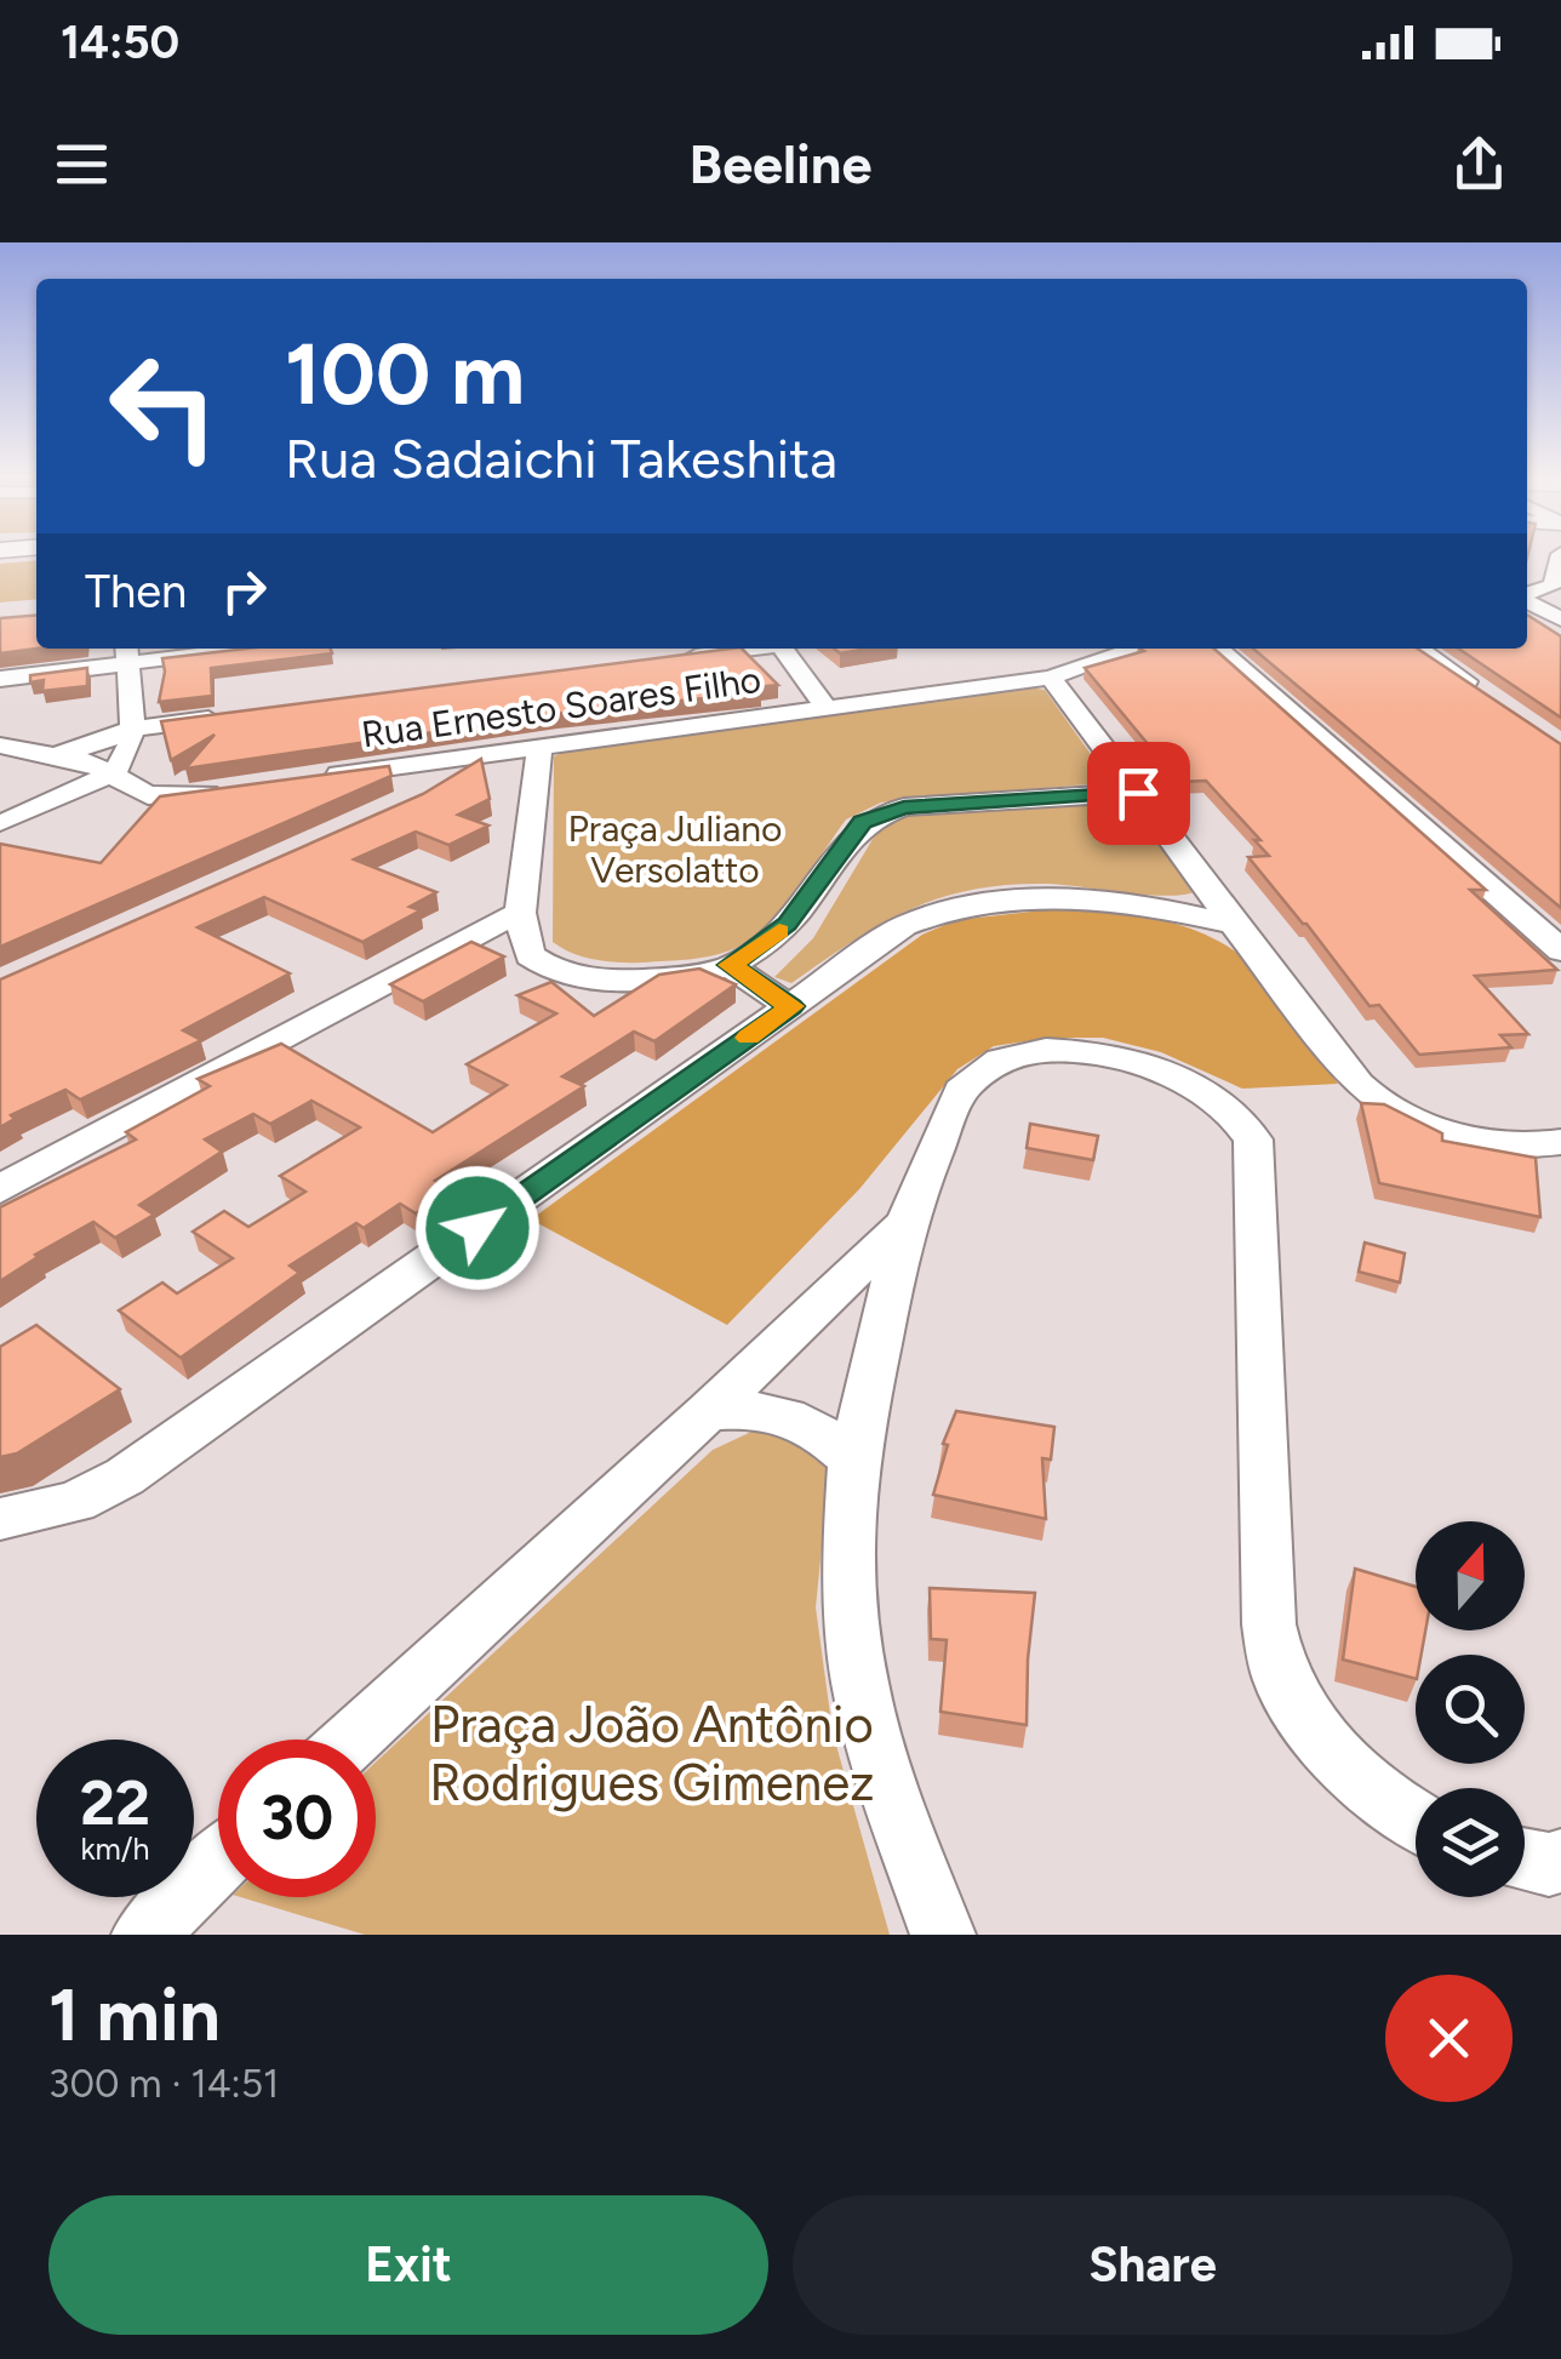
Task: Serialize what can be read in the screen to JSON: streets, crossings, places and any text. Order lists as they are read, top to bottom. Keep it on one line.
{"streets":{"street":["Rua Ernesto Soares Filho"]},"parks":["Praça Juliano Versolatto","Praça João Antônio Rodrigues Gimenez"],"north":"top","page":{"status":"14:50","header":"Beeline","turn":["100 m","Rua Sadaichi Takeshita"],"then":"Then","speed":"22 km/h","limit":"30","heading":["1 min","300 m · 14:51"],"buttons":["Exit","Share"]}}
